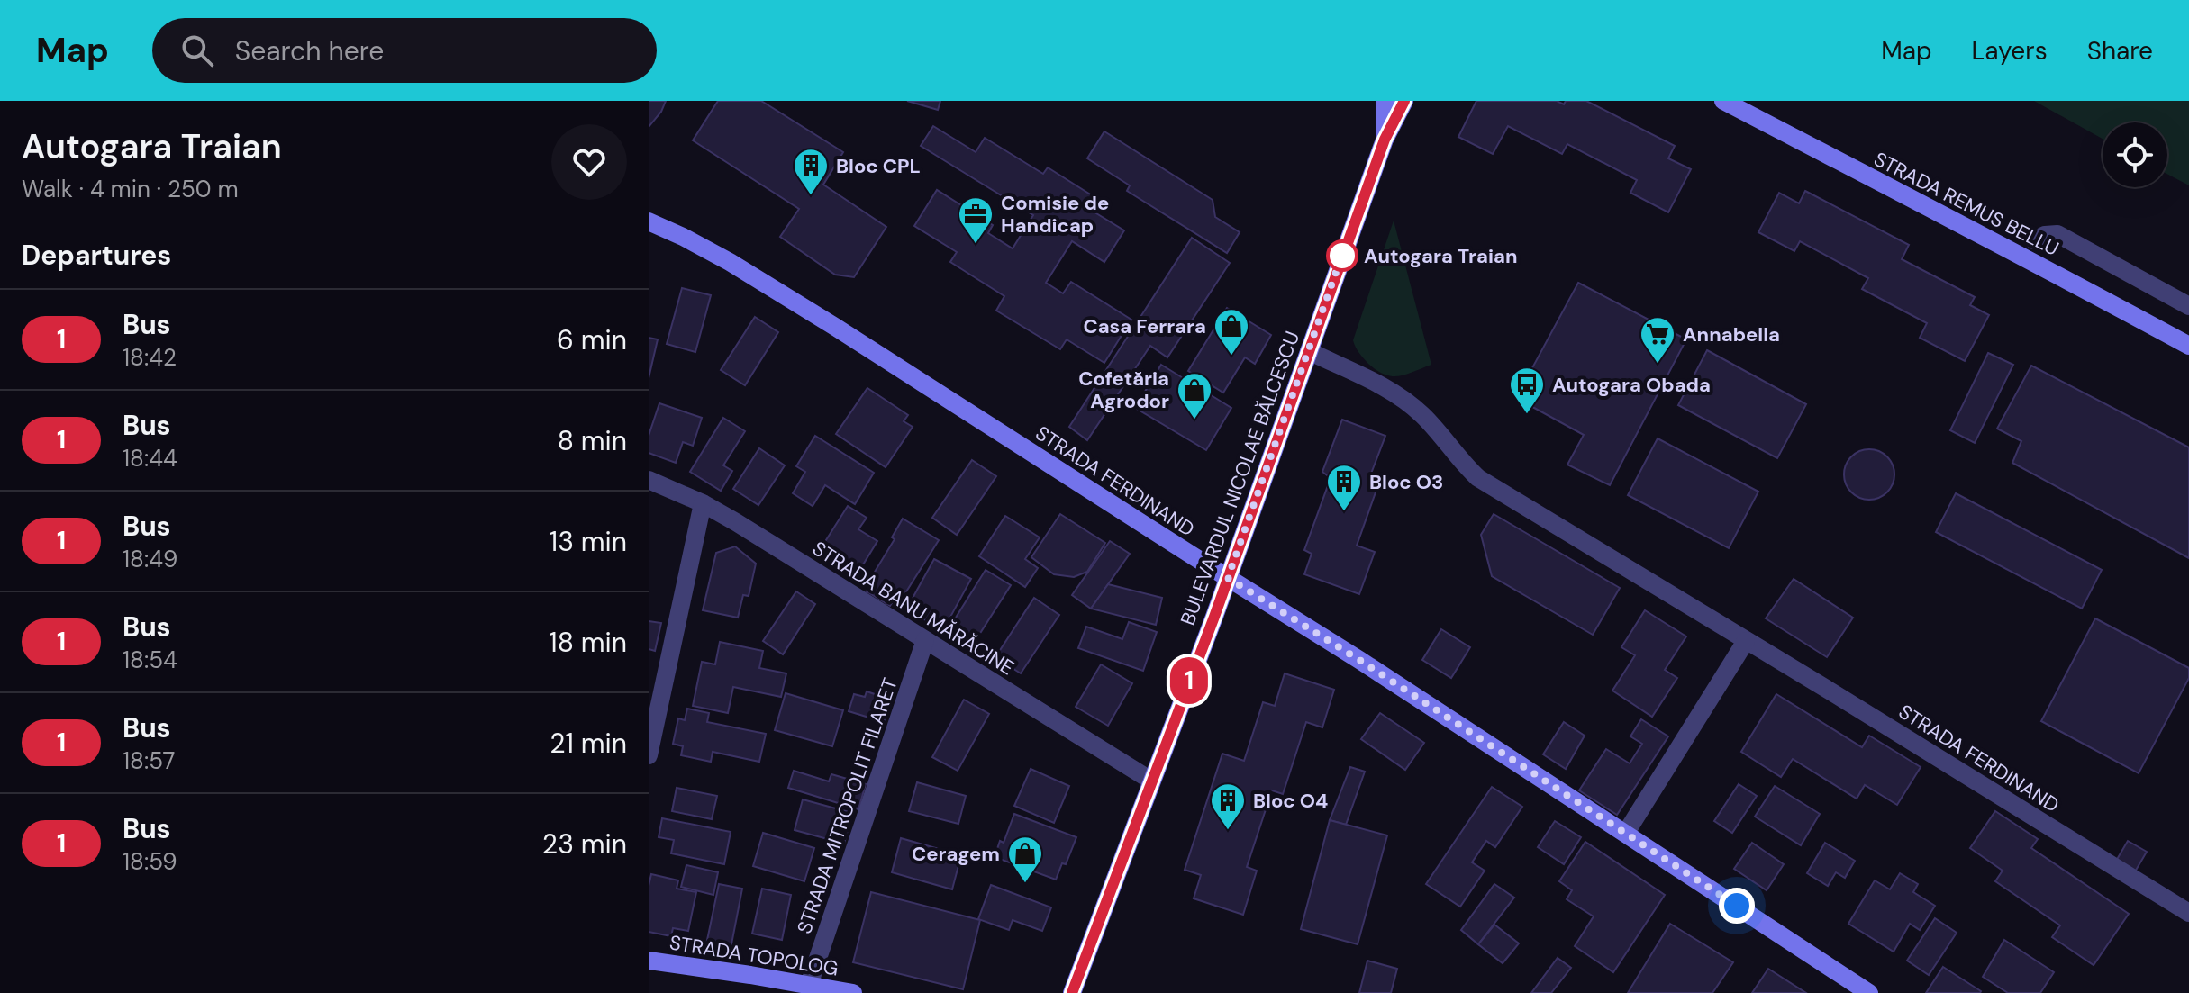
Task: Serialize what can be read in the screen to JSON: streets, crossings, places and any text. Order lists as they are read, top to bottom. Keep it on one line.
{"streets":{"main road":["STRADA REMUS BELLU","BULEVARDUL NICOLAE BĂLCESCU","STRADA FERDINAND","STRADA TOPOLOG"],"street":["STRADA BANU MĂRĂCINE","STRADA MITROPOLIT FILARET"]},"crossings":[["BULEVARDUL NICOLAE BĂLCESCU","STRADA FERDINAND"],["BULEVARDUL NICOLAE BĂLCESCU","STRADA BANU MĂRĂCINE"],["STRADA BANU MĂRĂCINE","STRADA MITROPOLIT FILARET"],["STRADA MITROPOLIT FILARET","STRADA TOPOLOG"]],"places":{"building":["Bloc CPL","Bloc O3","Bloc O4"],"office":["Comisie de Handicap"],"other":["Autogara Traian"],"shop":["Casa Ferrara","Cofetăria Agrodor","Ceragem"],"supermarket":["Annabella"],"bus stop":["Autogara Obada"]},"lines":["bus line 1"],"page":{"header":"Map","search":"Search here","nav":["Map","Layers","Share"],"heading":[["Autogara Traian","Walk · 4 min · 250 m"],"Departures"],"on_map":"1","list":[{"mark":"1","name":"Bus","note":"18:42","value":"6 min"},{"mark":"1","name":"Bus","note":"18:44","value":"8 min"},{"mark":"1","name":"Bus","note":"18:49","value":"13 min"},{"mark":"1","name":"Bus","note":"18:54","value":"18 min"},{"mark":"1","name":"Bus","note":"18:57","value":"21 min"},{"mark":"1","name":"Bus","note":"18:59","value":"23 min"}]}}
